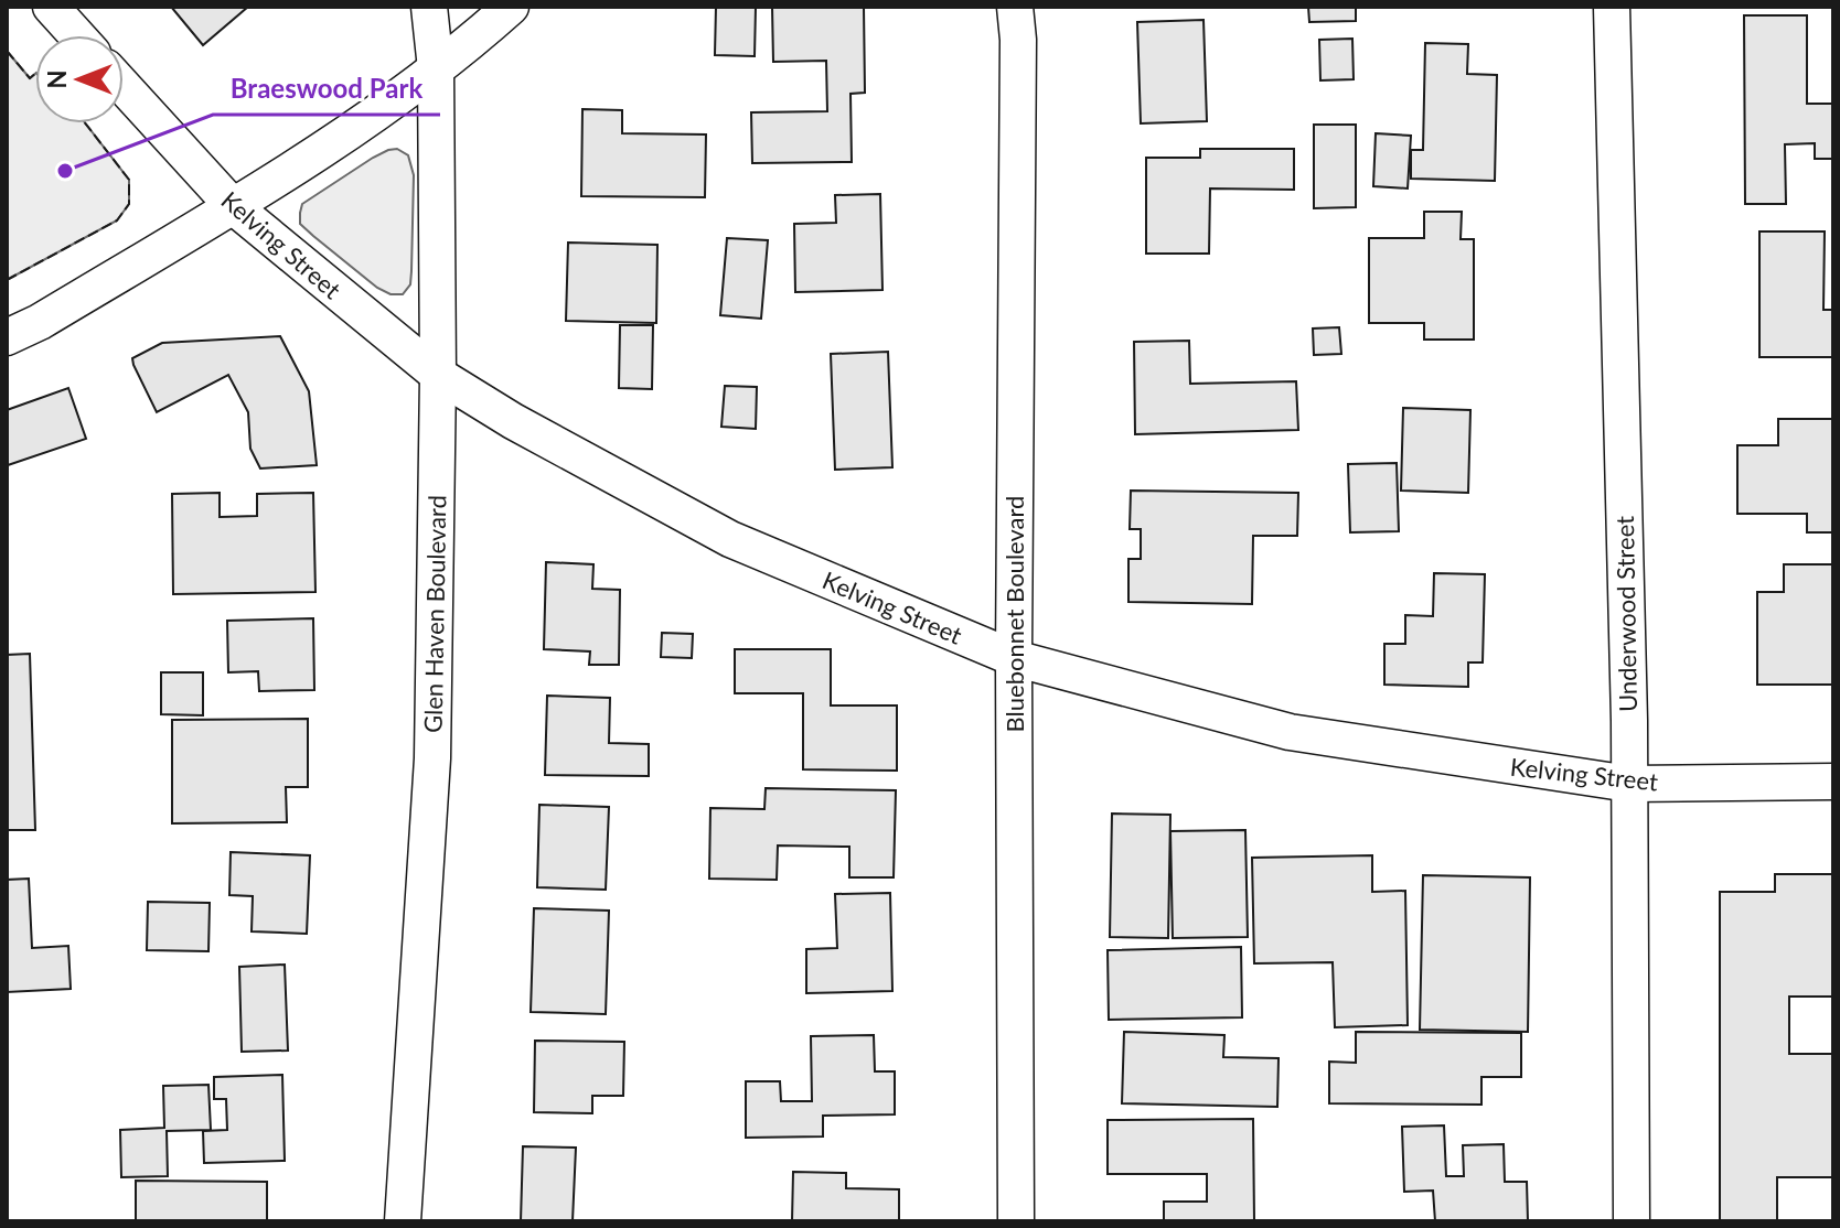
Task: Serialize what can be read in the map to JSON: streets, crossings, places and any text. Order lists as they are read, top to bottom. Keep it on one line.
{"streets":{"street":["Kelving Street","Glen Haven Boulevard","Bluebonnet Boulevard","Underwood Street"]},"crossings":[["Kelving Street","Glen Haven Boulevard"],["Kelving Street","Bluebonnet Boulevard"],["Kelving Street","Underwood Street"]],"places":["Braeswood Park"],"north":"left"}
